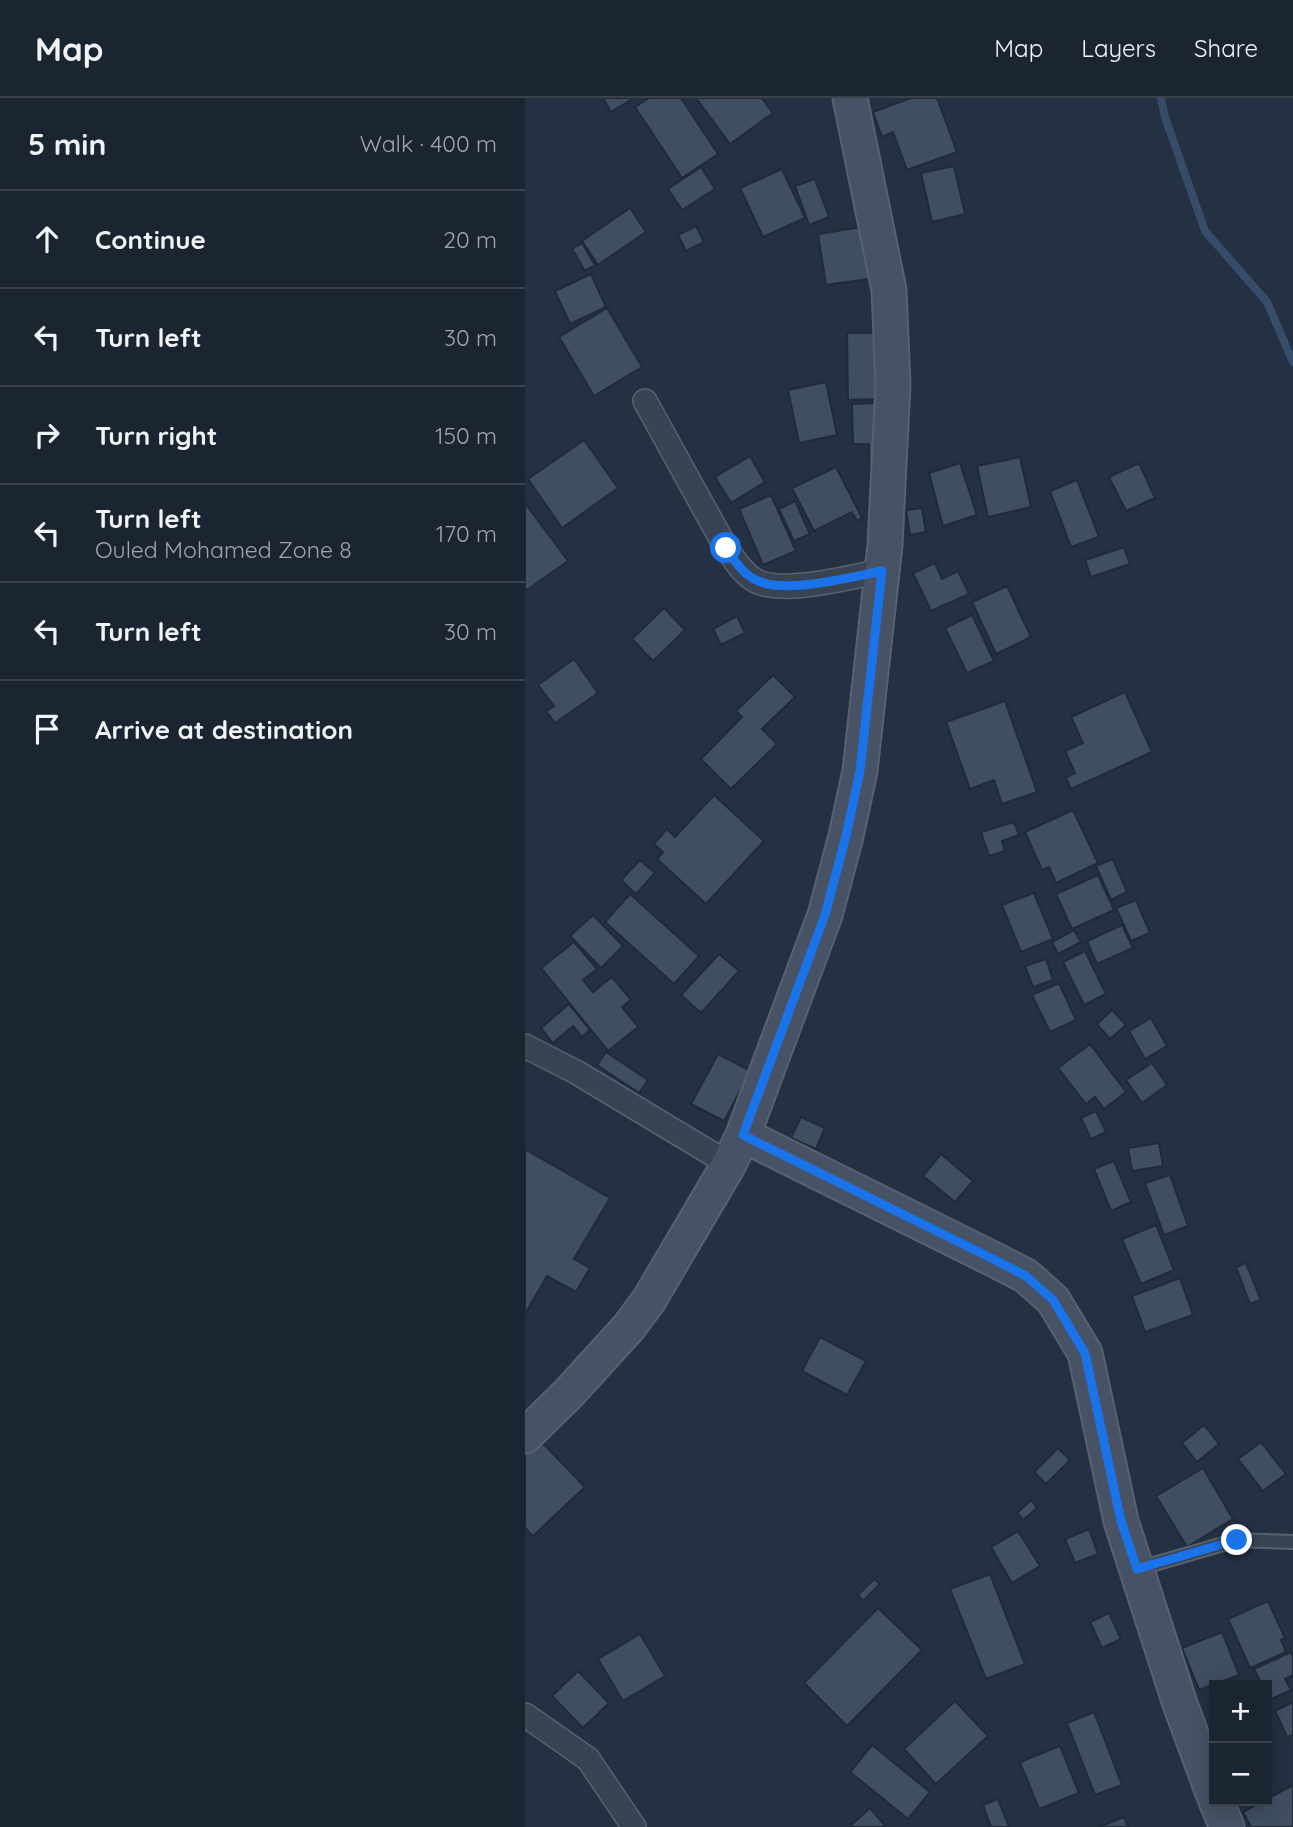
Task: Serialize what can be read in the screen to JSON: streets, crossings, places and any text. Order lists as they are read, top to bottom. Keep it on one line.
{"page":{"header":"Map","nav":["Map","Layers","Share"],"heading":["5 min","Walk · 400 m"],"list":[["Continue","20 m"],["Turn left","30 m"],["Turn right","150 m"],["Turn left","Ouled Mohamed Zone 8","170 m"],["Turn left","30 m"],"Arrive at destination"],"map_buttons":["+","−"]}}
